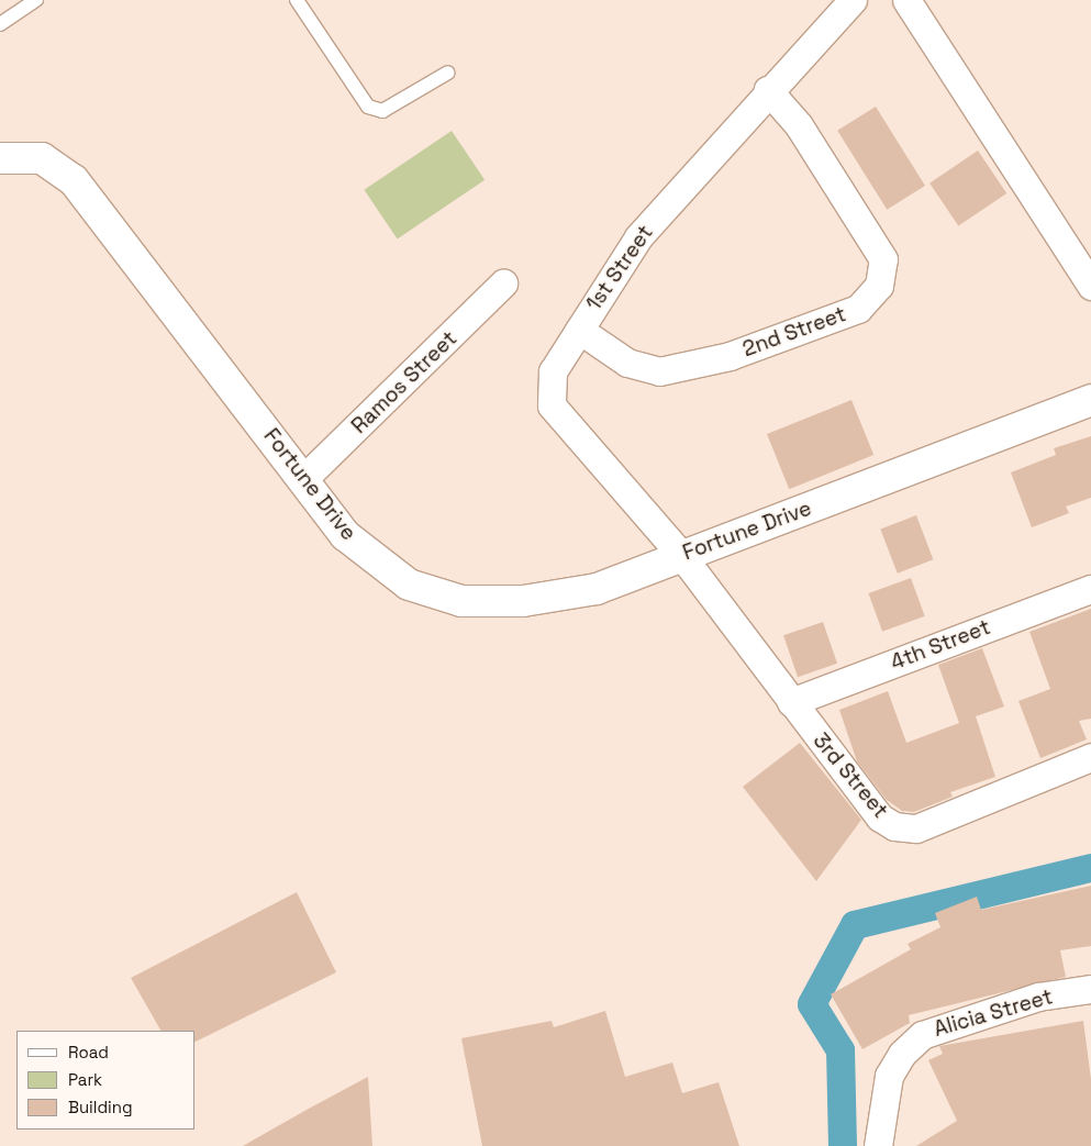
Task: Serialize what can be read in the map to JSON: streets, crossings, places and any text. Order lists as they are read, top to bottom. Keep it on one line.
{"streets":{"street":["1st Street","2nd Street","Ramos Street","Fortune Drive","4th Street","3rd Street","Alicia Street"]},"crossings":[["1st Street","2nd Street"],["1st Street","Fortune Drive"],["1st Street","3rd Street"],["Ramos Street","Fortune Drive"],["Fortune Drive","3rd Street"],["4th Street","3rd Street"]],"legend":["Road","Park","Building"]}
